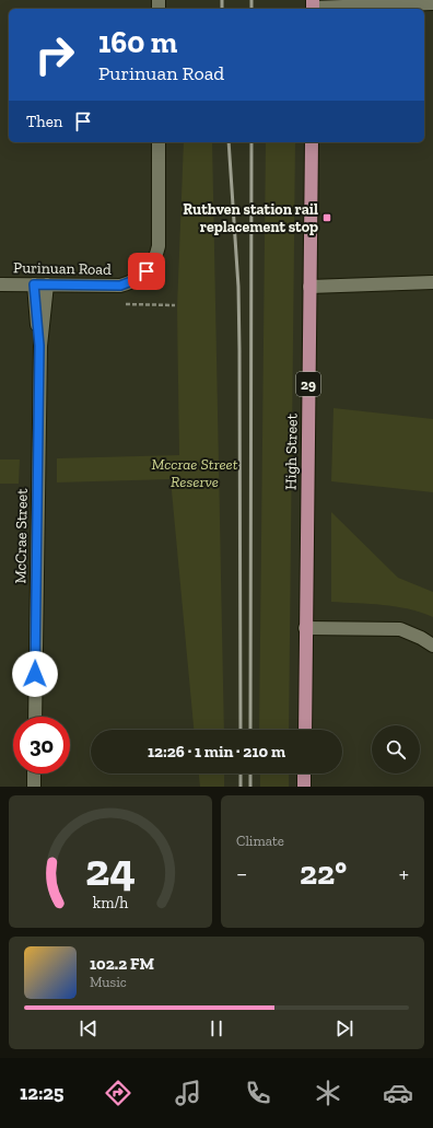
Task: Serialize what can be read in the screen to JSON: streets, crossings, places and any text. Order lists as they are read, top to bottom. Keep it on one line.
{"streets":{"main road":["29","High Street"],"street":["Purinuan Road","McCrae Street"]},"crossings":[["Purinuan Road","McCrae Street"]],"parks":["Mccrae Street Reserve"],"places":{"transit":["Ruthven station rail replacement stop"]},"page":{"turn":["160 m","Purinuan Road"],"then":"Then","limit":"30","trip":"12:26 · 1 min · 210 m","tile":"Climate","heat":["−","22°","+"],"song":["102.2 FM","Music"],"tabs":"12:25","gauge":["24","km/h"]}}
